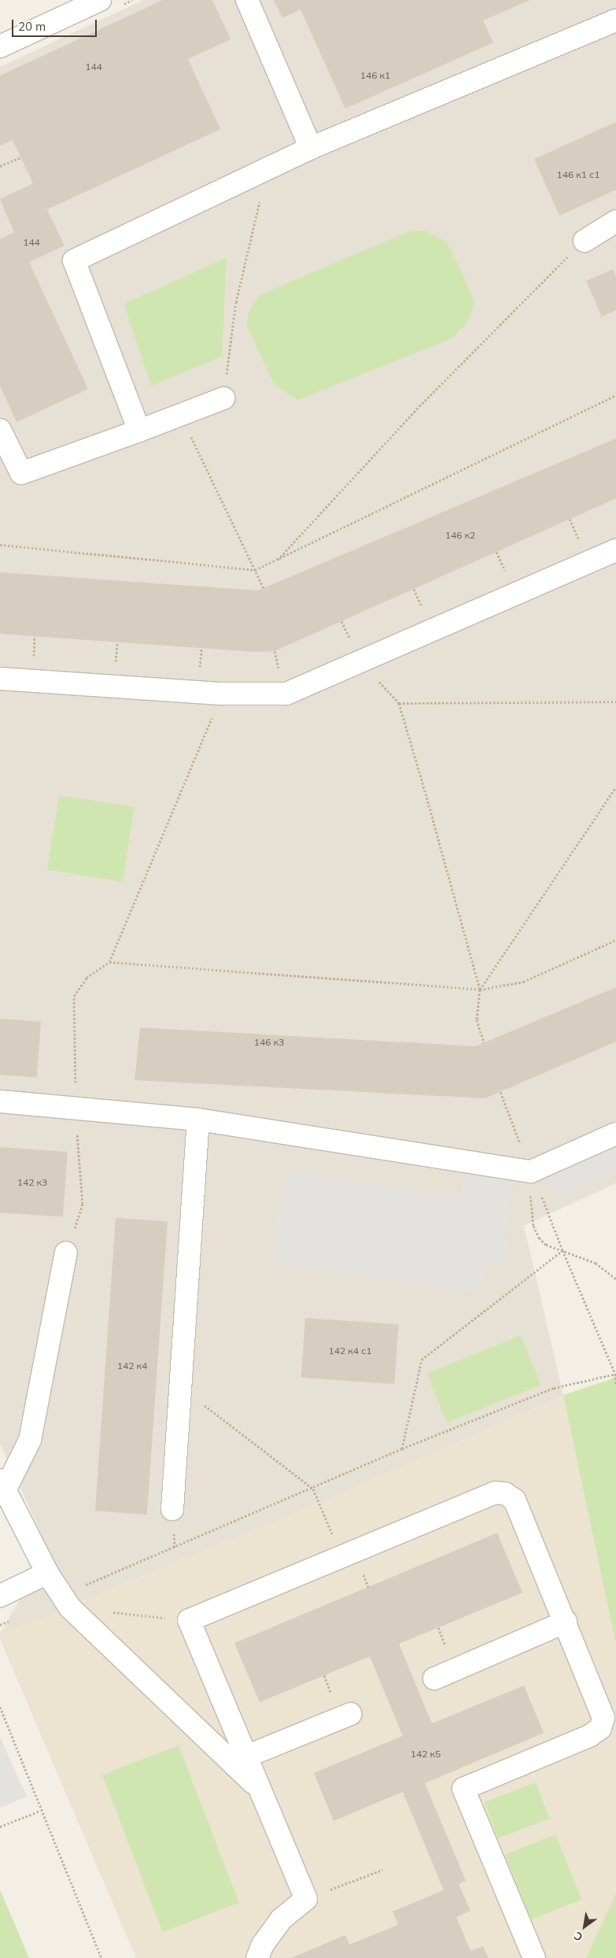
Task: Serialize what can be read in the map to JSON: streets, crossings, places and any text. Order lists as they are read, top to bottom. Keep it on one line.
{"house_numbers":["144","146 к1","146 к1 с1","144","146 к2","146 к3","142 к3","142 к4 с1","142 к4","142 к5"],"scale_bar":"20 m","north":"bottom left"}
